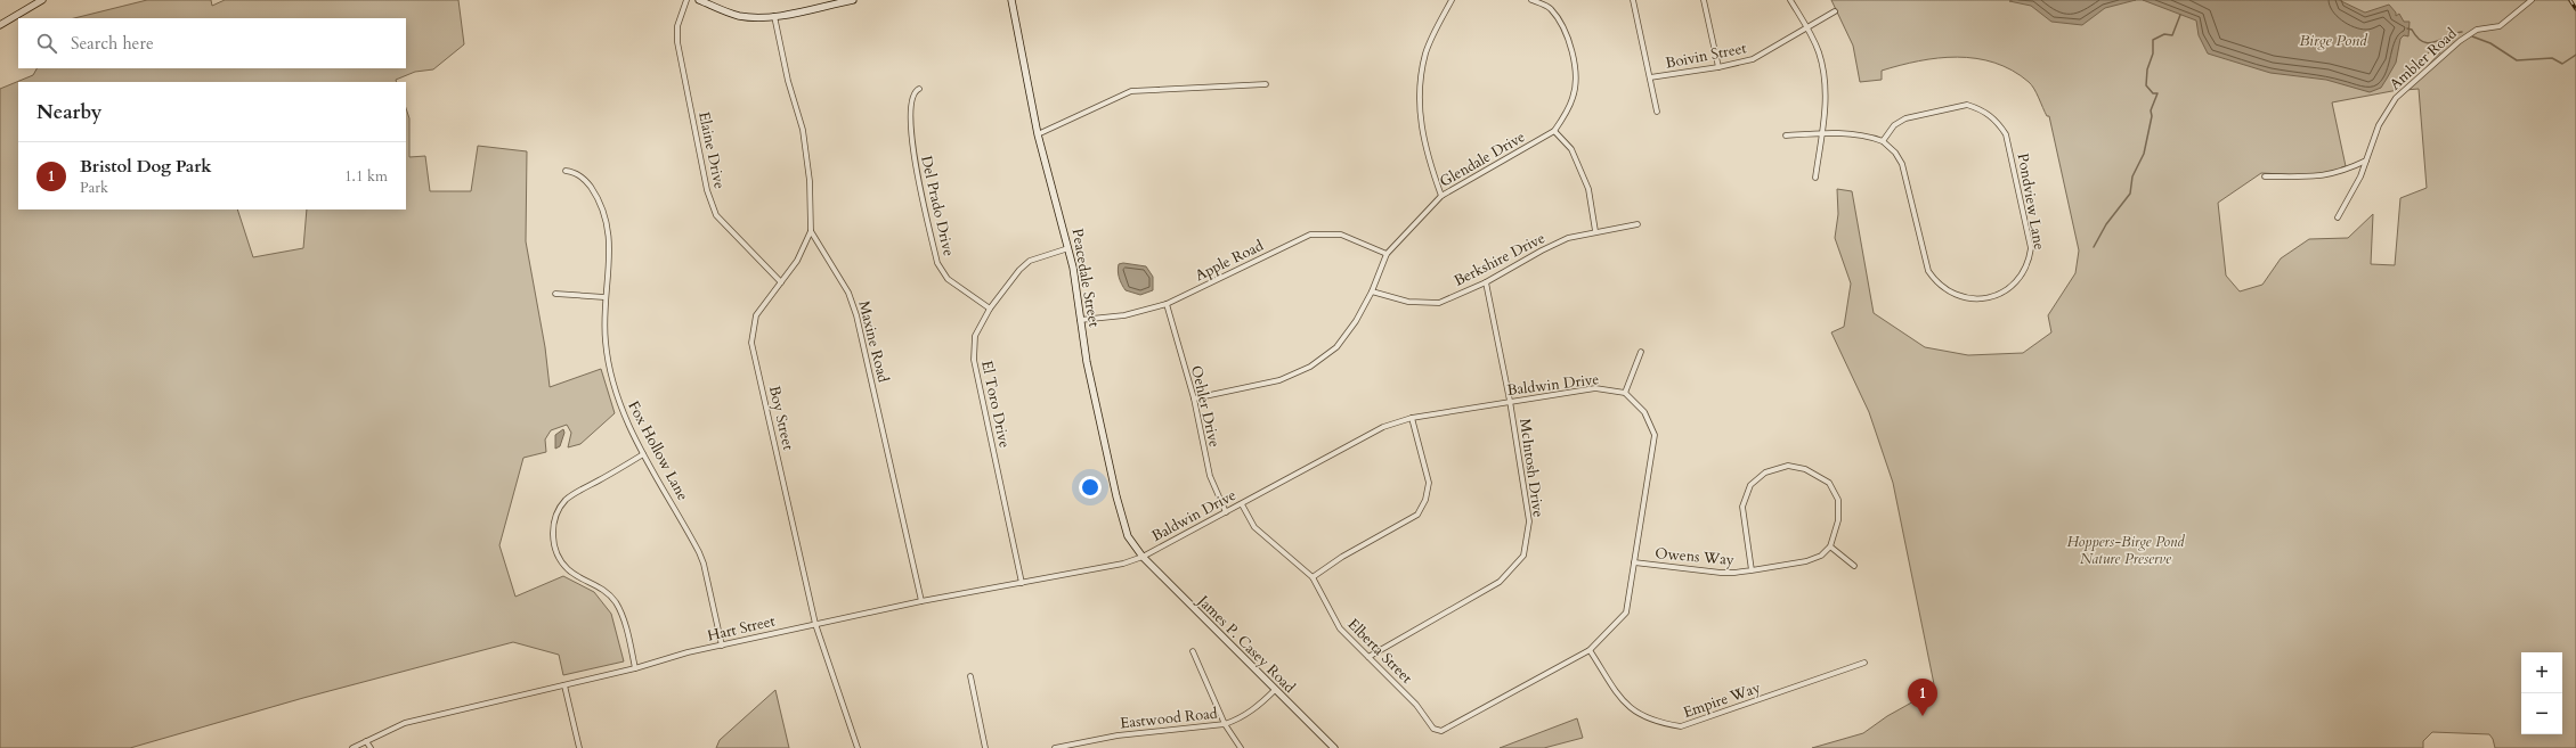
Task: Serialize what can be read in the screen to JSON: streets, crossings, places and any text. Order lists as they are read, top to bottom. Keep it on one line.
{"streets":{"main road":["Peacedale Street","James P. Casey Road"],"street":["Boivin Street","Ambler Road","Elaine Drive","Glendale Drive","Pondview Lane","Del Prado Drive","Berkshire Drive","Apple Road","Maxine Road","Baldwin Drive","El Toro Drive","Oehler Drive","Boy Street","Fox Hollow Lane","McIntosh Drive","Owens Way","Hart Street","Elberta Street","Empire Way","Eastwood Road"]},"crossings":[["Elaine Drive","Boy Street"],["Glendale Drive","Berkshire Drive"],["Glendale Drive","Apple Road"],["Glendale Drive","Oehler Drive"],["Del Prado Drive","El Toro Drive"],["Berkshire Drive","McIntosh Drive"],["Apple Road","Peacedale Street"],["Apple Road","Oehler Drive"],["Peacedale Street","Baldwin Drive"],["Peacedale Street","El Toro Drive"],["Peacedale Street","Hart Street"],["Peacedale Street","James P. Casey Road"],["Maxine Road","Boy Street"],["Maxine Road","Hart Street"],["Baldwin Drive","Oehler Drive"],["Baldwin Drive","McIntosh Drive"],["Baldwin Drive","Hart Street"],["Baldwin Drive","James P. Casey Road"],["Baldwin Drive","Elberta Street"],["El Toro Drive","Hart Street"],["Boy Street","Hart Street"],["Fox Hollow Lane","Hart Street"],["McIntosh Drive","Elberta Street"],["Hart Street","James P. Casey Road"],["James P. Casey Road","Eastwood Road"],["Elberta Street","Empire Way"]],"water":["Birge Pond"],"parks":["Hoppers-Birge Pond Nature Preserve"],"page":{"search":"Search here","heading":"Nearby","list":[{"mark":"1","name":"Bristol Dog Park","note":"Park","value":"1.1 km"}],"map_buttons":["+","−"],"pins":"1"}}
